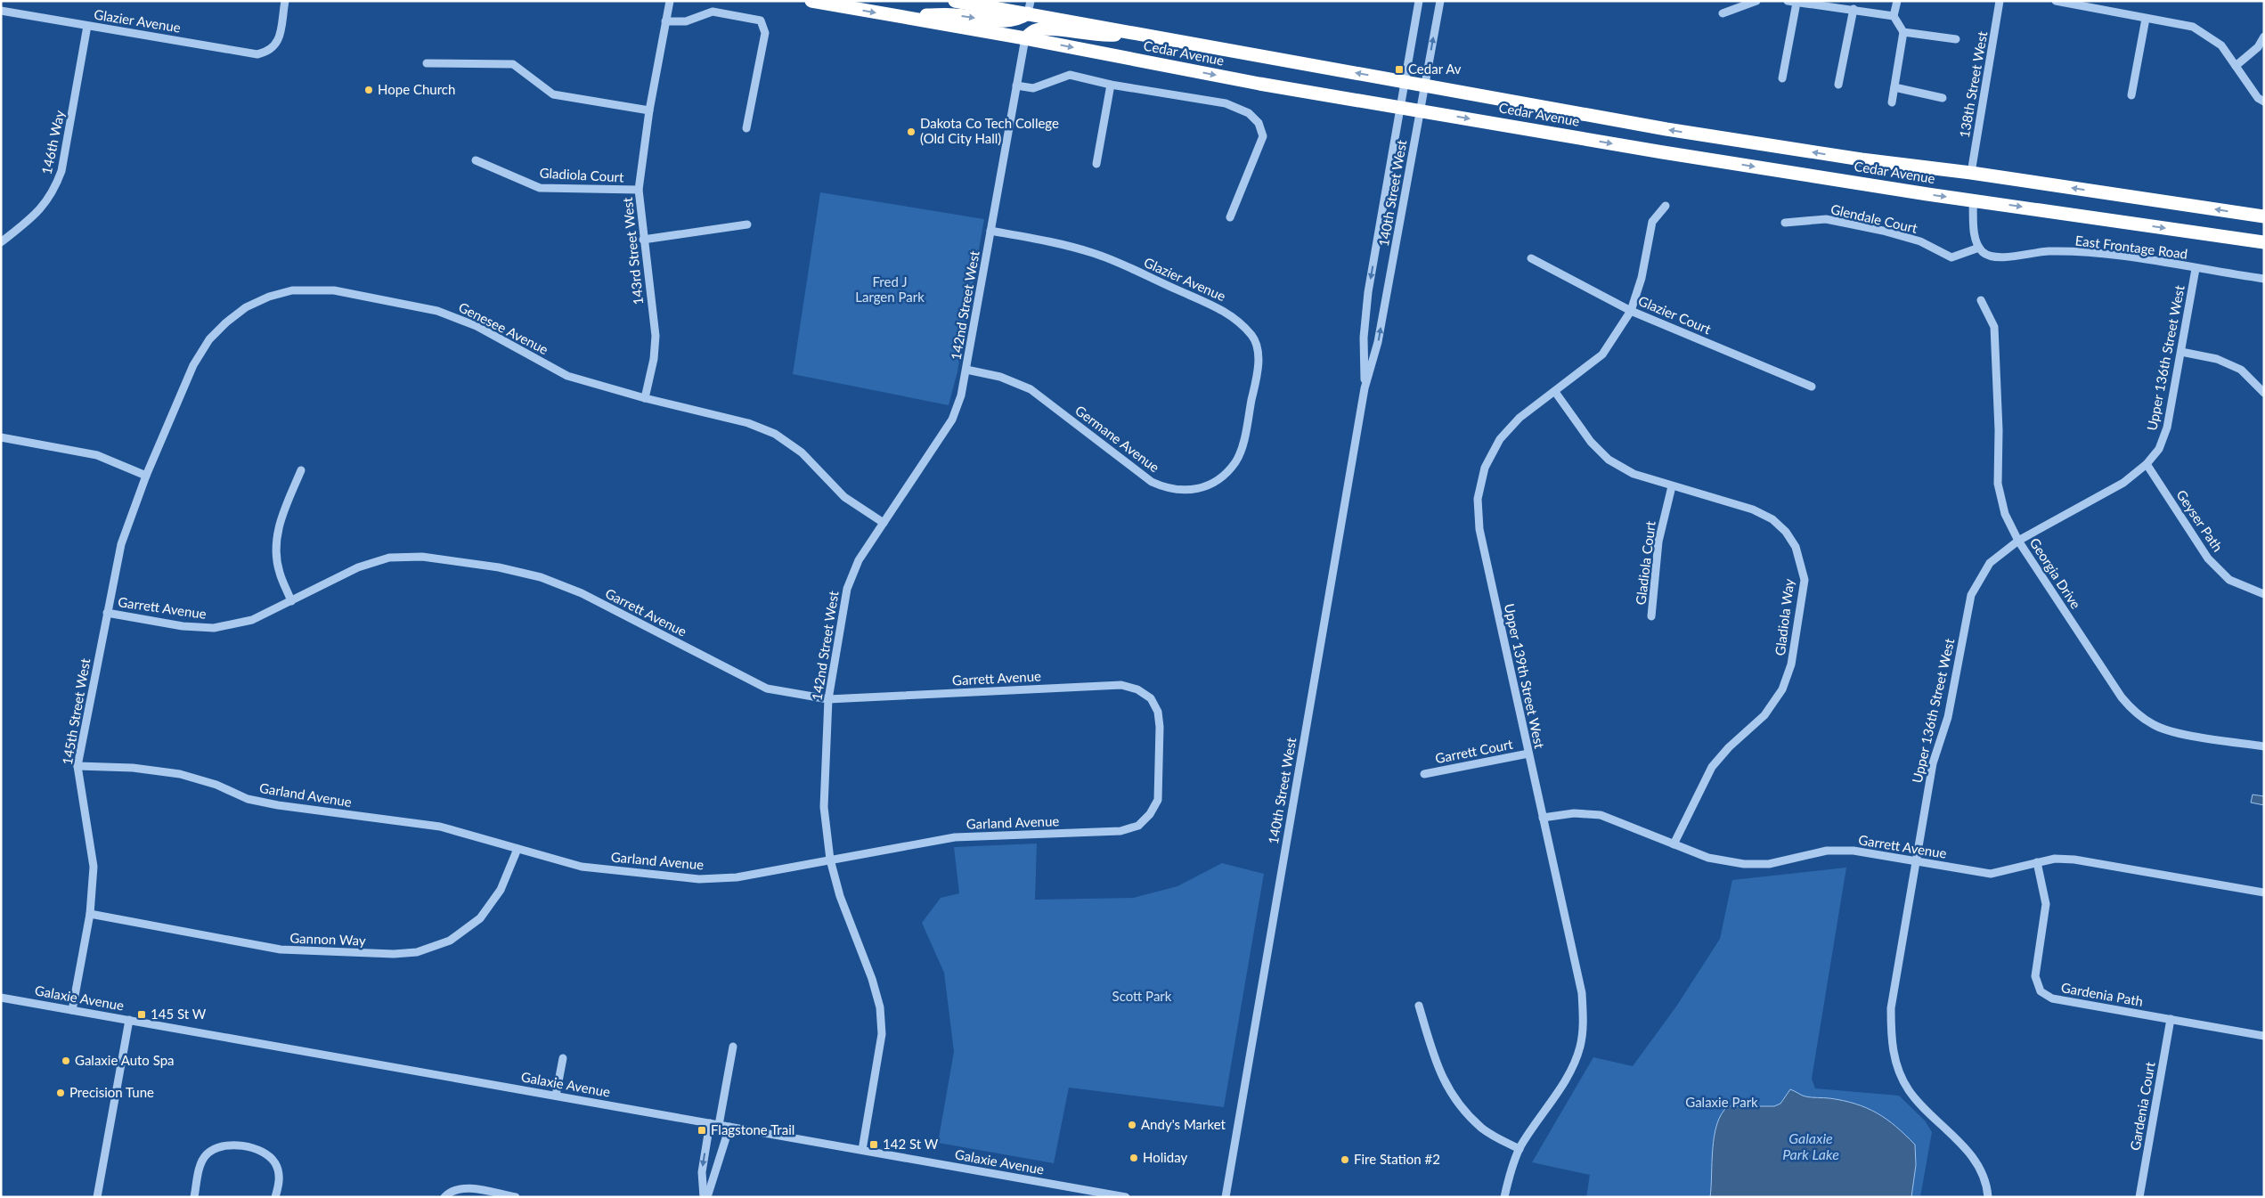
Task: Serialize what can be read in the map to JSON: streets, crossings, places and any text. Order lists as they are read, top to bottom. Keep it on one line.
{"streets":{"highway":["Cedar Avenue"],"street":["Glazier Avenue","138th Street West","146th Way","Gladiola Court","140th Street West","Glendale Court","East Frontage Road","143rd Street West","142nd Street West","Glazier Court","Genesee Avenue","Upper 136th Street West","Germane Avenue","Geyser Path","Georgia Drive","Garrett Avenue","Gladiola Way","Upper 139th Street West","145th Street West","Garrett Court","Garland Avenue","Gannon Way","Gardenia Path","Galaxie Avenue","Gardenia Court"]},"crossings":[["Glazier Avenue","146th Way"],["Glazier Avenue","142nd Street West"],["Glazier Avenue","Germane Avenue"],["Cedar Avenue","138th Street West"],["Cedar Avenue","140th Street West"],["Cedar Avenue","142nd Street West"],["Gladiola Court","143rd Street West"],["Gladiola Court","Gladiola Way"],["Glendale Court","East Frontage Road"],["East Frontage Road","Upper 136th Street West"],["143rd Street West","Genesee Avenue"],["142nd Street West","Genesee Avenue"],["142nd Street West","Germane Avenue"],["142nd Street West","Garrett Avenue"],["142nd Street West","Garland Avenue"],["142nd Street West","Galaxie Avenue"],["Glazier Court","Upper 139th Street West"],["Genesee Avenue","145th Street West"],["Upper 136th Street West","Geyser Path"],["Upper 136th Street West","Georgia Drive"],["Upper 136th Street West","Garrett Avenue"],["Garrett Avenue","Gladiola Way"],["Garrett Avenue","Upper 139th Street West"],["Garrett Avenue","145th Street West"],["Garrett Avenue","Garland Avenue"],["Garrett Avenue","Gardenia Path"],["Gladiola Way","Upper 139th Street West"],["Upper 139th Street West","Garrett Court"],["145th Street West","Garland Avenue"],["145th Street West","Gannon Way"],["145th Street West","Galaxie Avenue"],["Garland Avenue","Gannon Way"],["Gardenia Path","Gardenia Court"]],"water":["Galaxie Park Lake"],"parks":["Fred J Largen Park","Scott Park","Galaxie Park"],"places":{"transit":["Cedar Av","145 St W","Flagstone Trail","142 St W"],"other":["Hope Church","Dakota Co Tech College (Old City Hall)","Galaxie Auto Spa","Precision Tune","Andy's Market","Holiday","Fire Station #2"]}}
